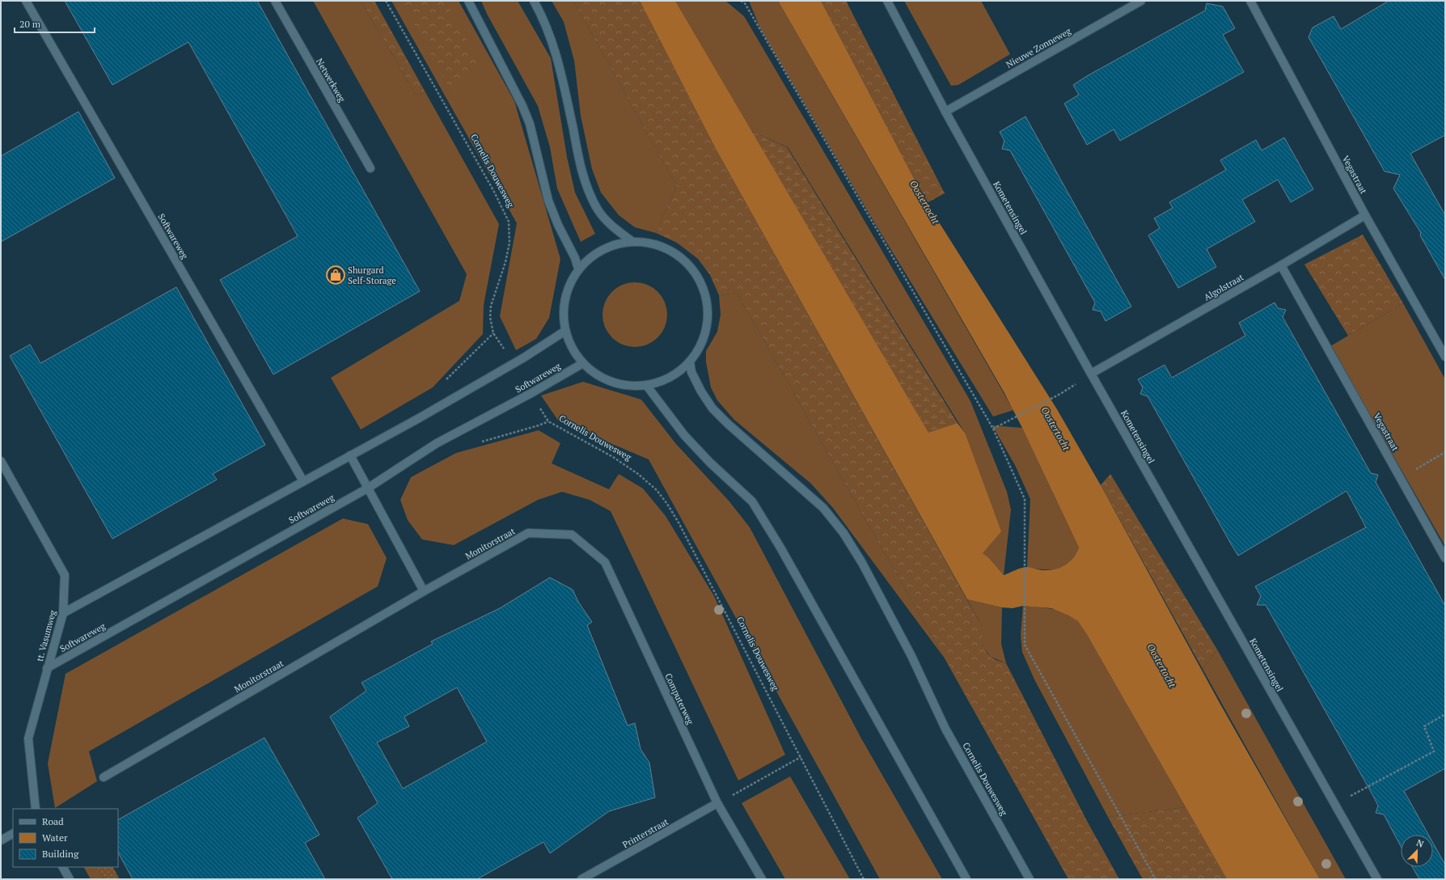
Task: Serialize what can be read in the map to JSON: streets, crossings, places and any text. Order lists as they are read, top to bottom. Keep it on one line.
{"streets":{"street":["Nieuwe Zonneweg","Netwerkweg","Cornelis Douwesweg","Vegastraat","Kometensingel","Softwareweg","Algolstraat","Monitorstraat","tt. Vasumweg","Computerweg","Printerstraat"]},"crossings":[["Nieuwe Zonneweg","Kometensingel"],["Cornelis Douwesweg","Softwareweg"],["Vegastraat","Algolstraat"],["Kometensingel","Algolstraat"],["Softwareweg","tt. Vasumweg"],["Monitorstraat","Computerweg"],["Computerweg","Printerstraat"]],"water":["Oostertocht"],"places":{"shop":["Shurgard Self-Storage"]},"legend":["Road","Water","Building"],"scale_bar":"20 m","north":"top right"}
